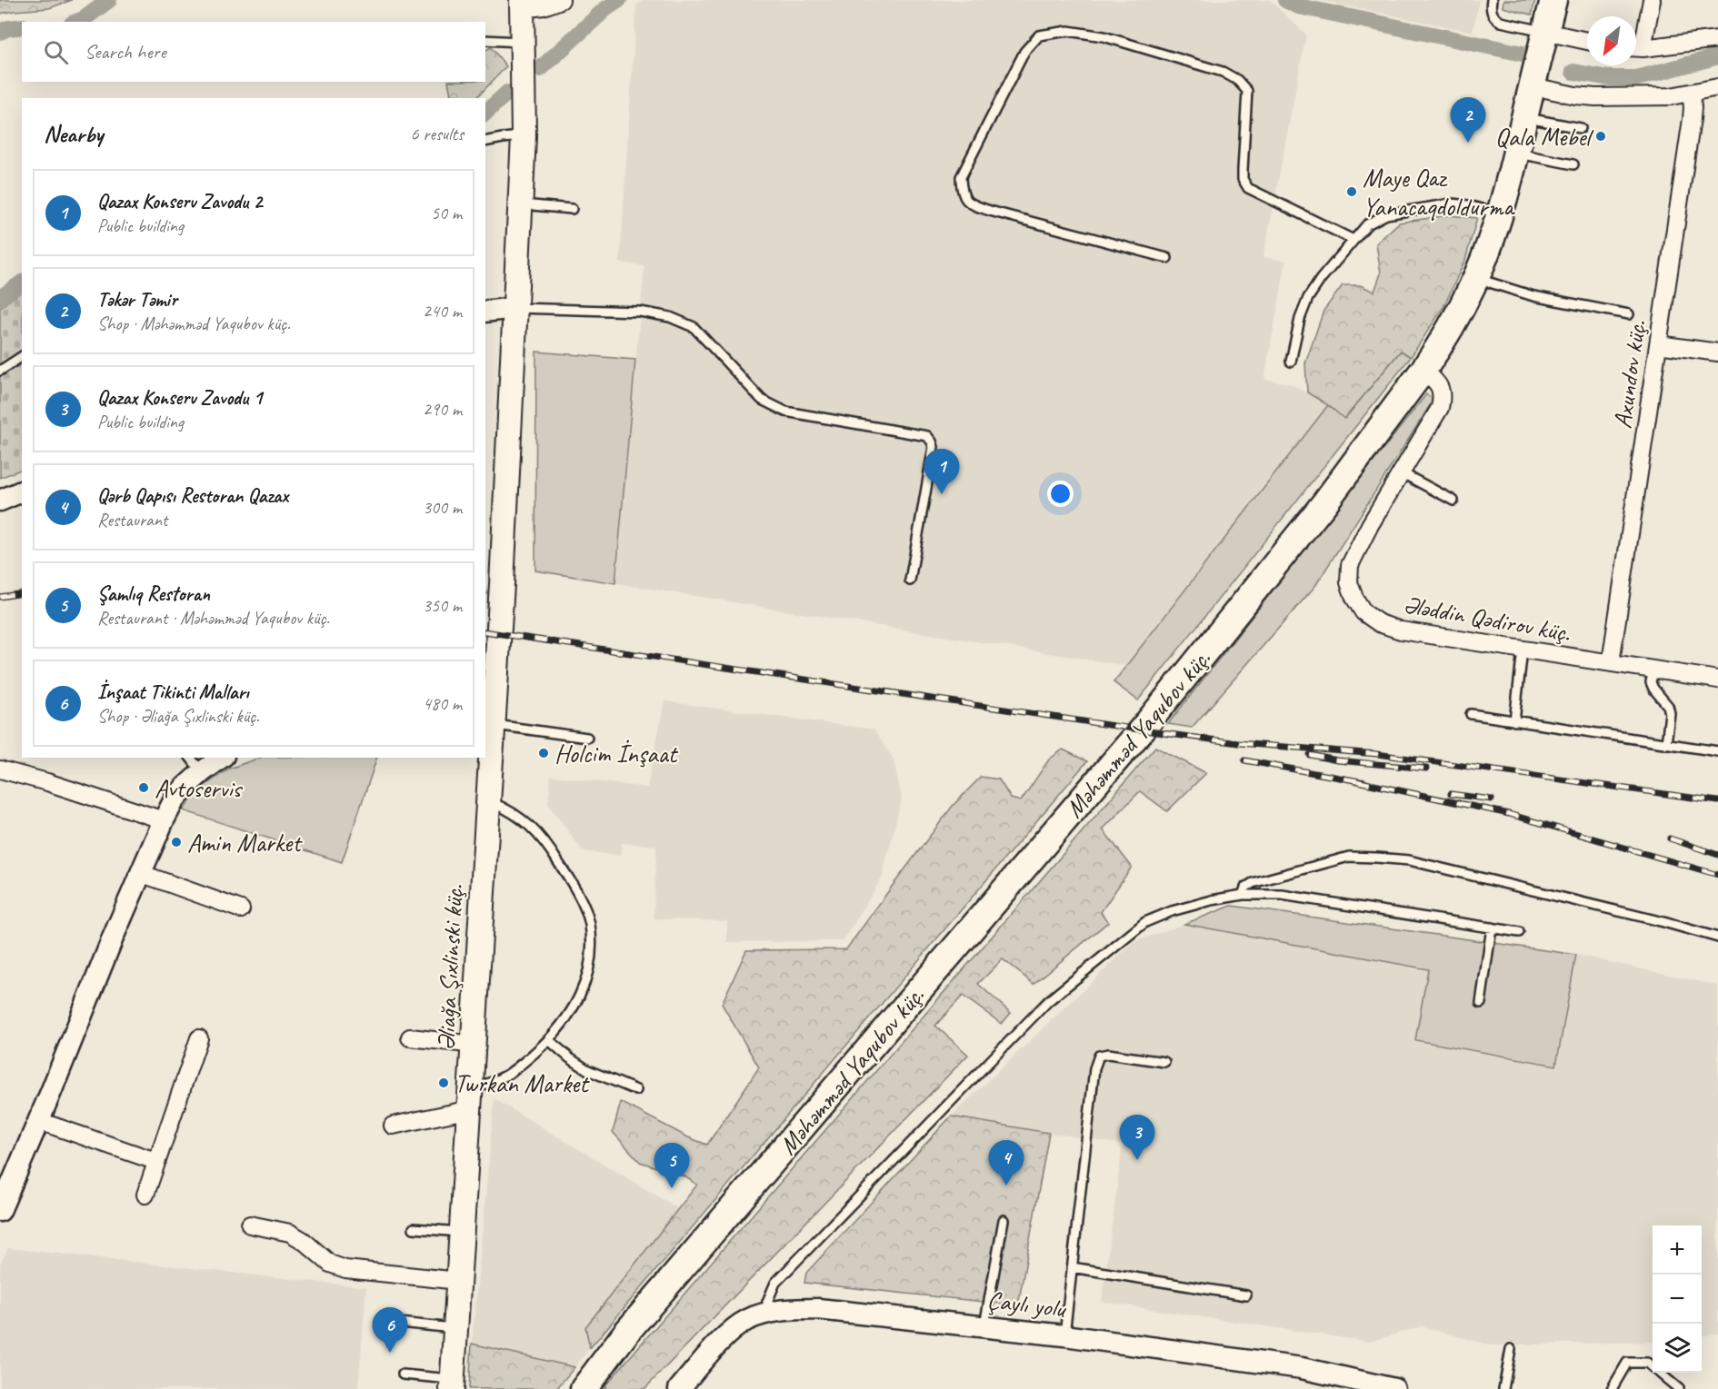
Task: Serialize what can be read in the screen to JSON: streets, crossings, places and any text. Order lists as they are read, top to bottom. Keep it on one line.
{"streets":{"main road":["Məhəmməd Yaqubov küç.","Əliağa Şıxlinski küç."],"street":["Axundov küç.","Ələddin Qədirov küç.","Çaylı yolu"]},"crossings":[["Axundov küç.","Ələddin Qədirov küç."],["Ələddin Qədirov küç.","Məhəmməd Yaqubov küç."]],"places":["Qala Mebel","Maye Qaz Yanacaqdoldurma","Holcim İnşaat","Avtoservis","Amin Market","Twrkan Market"],"north":"bottom left","page":{"search":"Search here","pins":["2","1","3","4","5","6"],"heading":["Nearby","6 results"],"list":[{"mark":"1","name":"Qazax Konserv Zavodu 2","note":"Public building","value":"50 m"},{"mark":"2","name":"Təkər Təmir","note":"Shop · Məhəmməd Yaqubov küç.","value":"240 m"},{"mark":"3","name":"Qazax Konserv Zavodu 1","note":"Public building","value":"290 m"},{"mark":"4","name":"Qərb Qapısı Restoran Qazax","note":"Restaurant","value":"300 m"},{"mark":"5","name":"Şamlıq Restoran","note":"Restaurant · Məhəmməd Yaqubov küç.","value":"350 m"},{"mark":"6","name":"İnşaat Tikinti Malları","note":"Shop · Əliağa Şıxlinski küç.","value":"480 m"}],"map_buttons":["+","−"]}}
